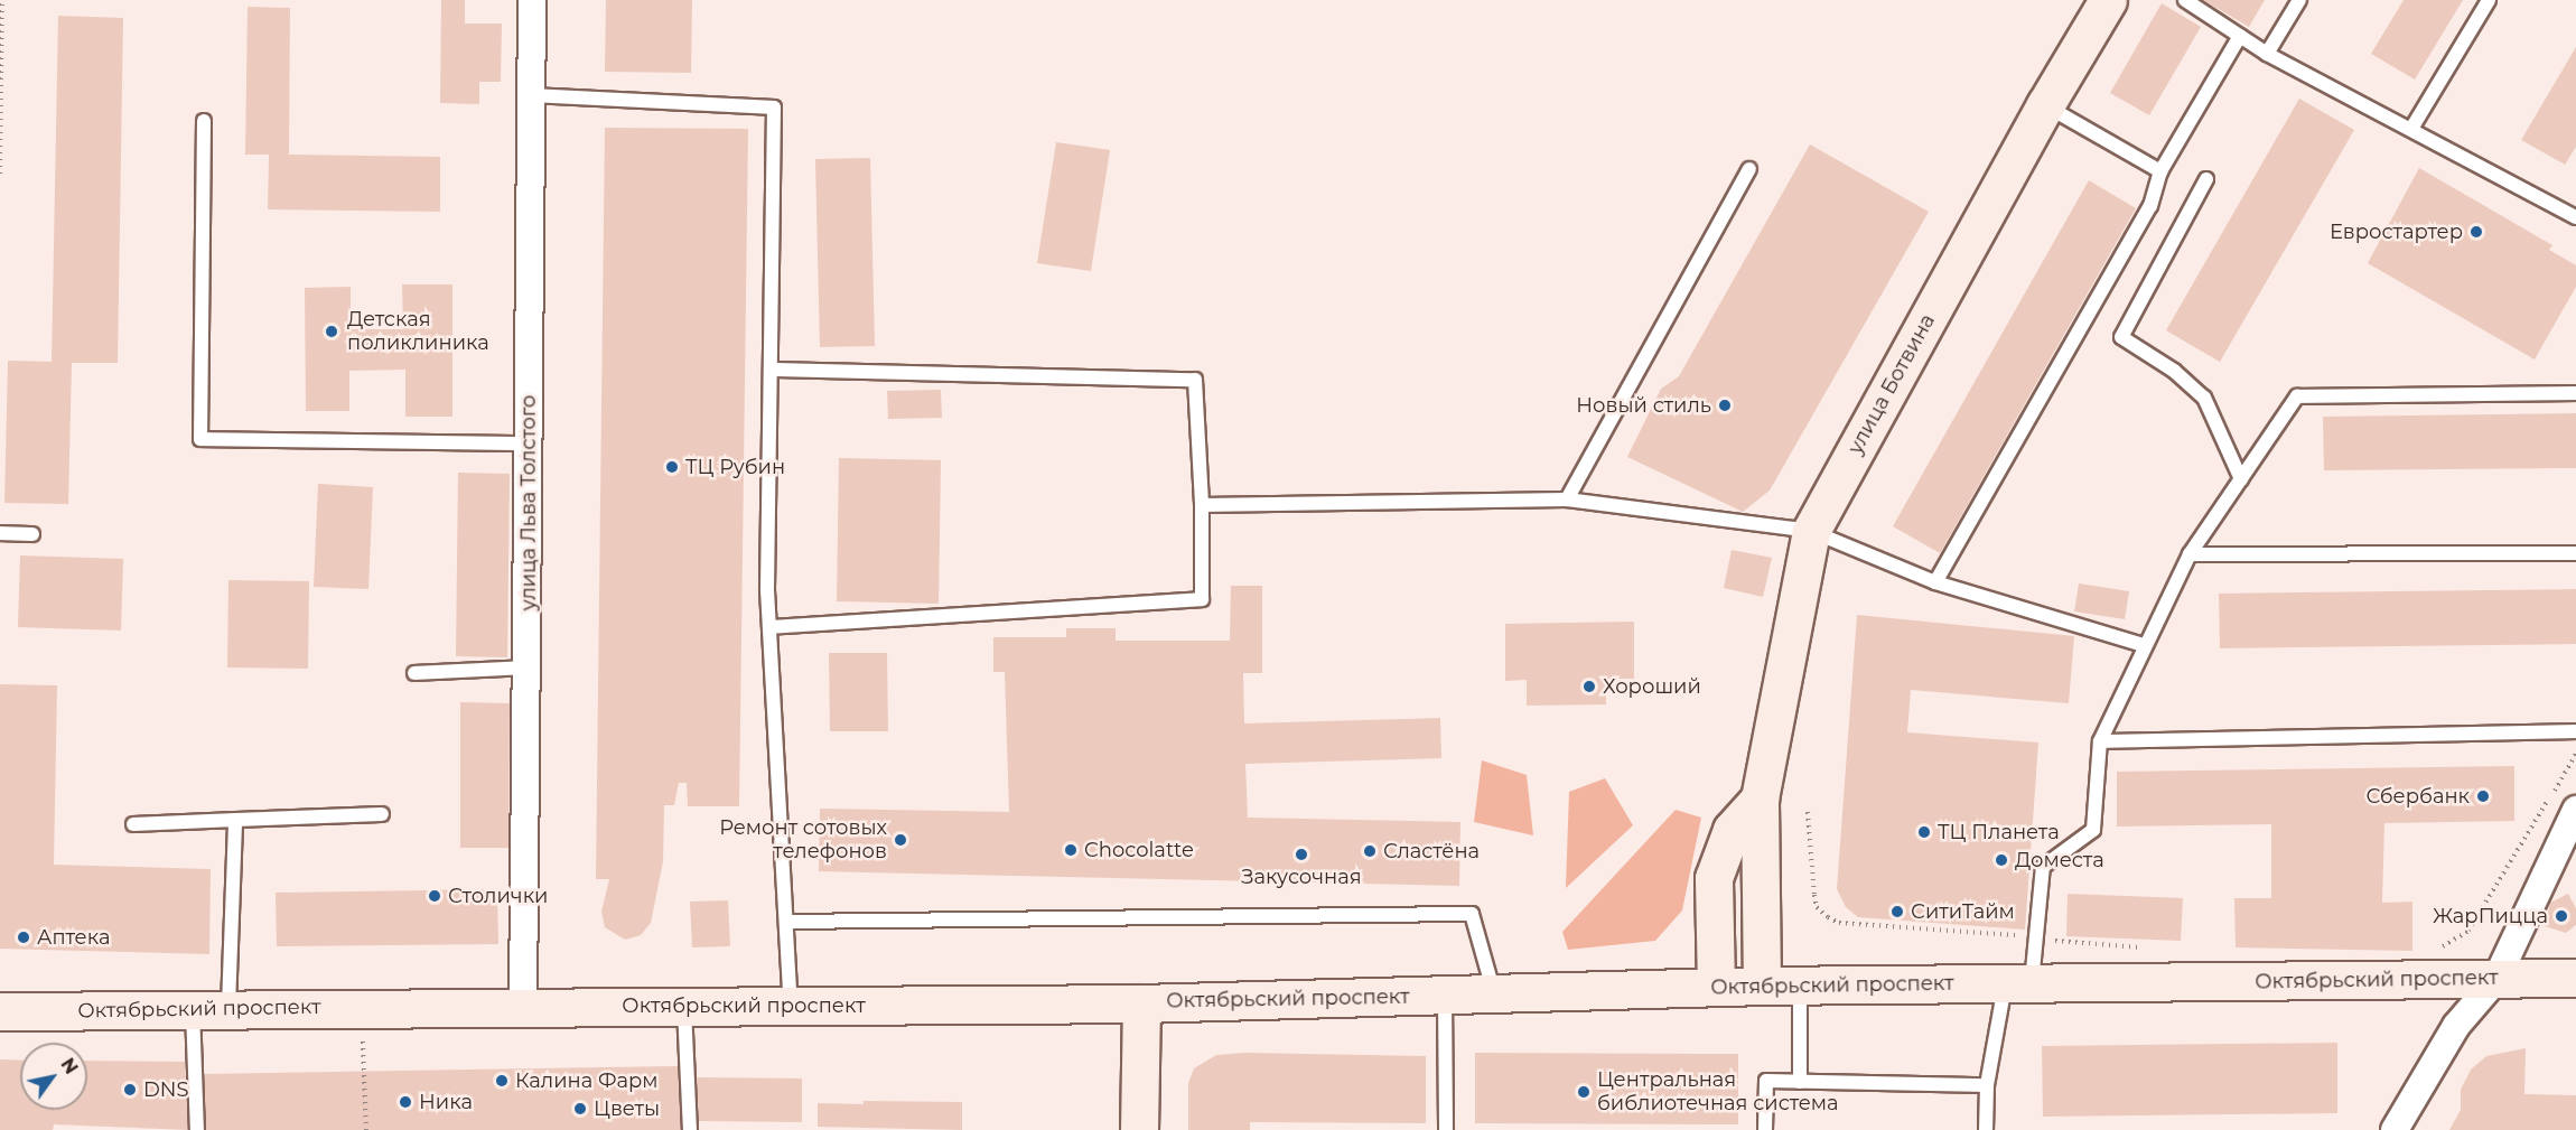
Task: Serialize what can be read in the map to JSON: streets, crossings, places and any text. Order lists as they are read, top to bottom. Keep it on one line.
{"streets":{"main road":["улица Ботвина","Октябрьский проспект"],"street":["улица Льва Толстого"]},"crossings":[["улица Ботвина","Октябрьский проспект"],["улица Льва Толстого","Октябрьский проспект"]],"places":["Евростартер","Детская поликлиника","Новый стиль","ТЦ Рубин","Хороший","Сбербанк","ТЦ Планета","Ремонт сотовых телефонов","Chocolatte","Сластёна","Закусочная","Доместа","Столички","СитиТайм","ЖарПицца","Аптека","Калина Фарм","DNS","Центральная библиотечная система","Ника","Цветы"],"north":"top right"}
